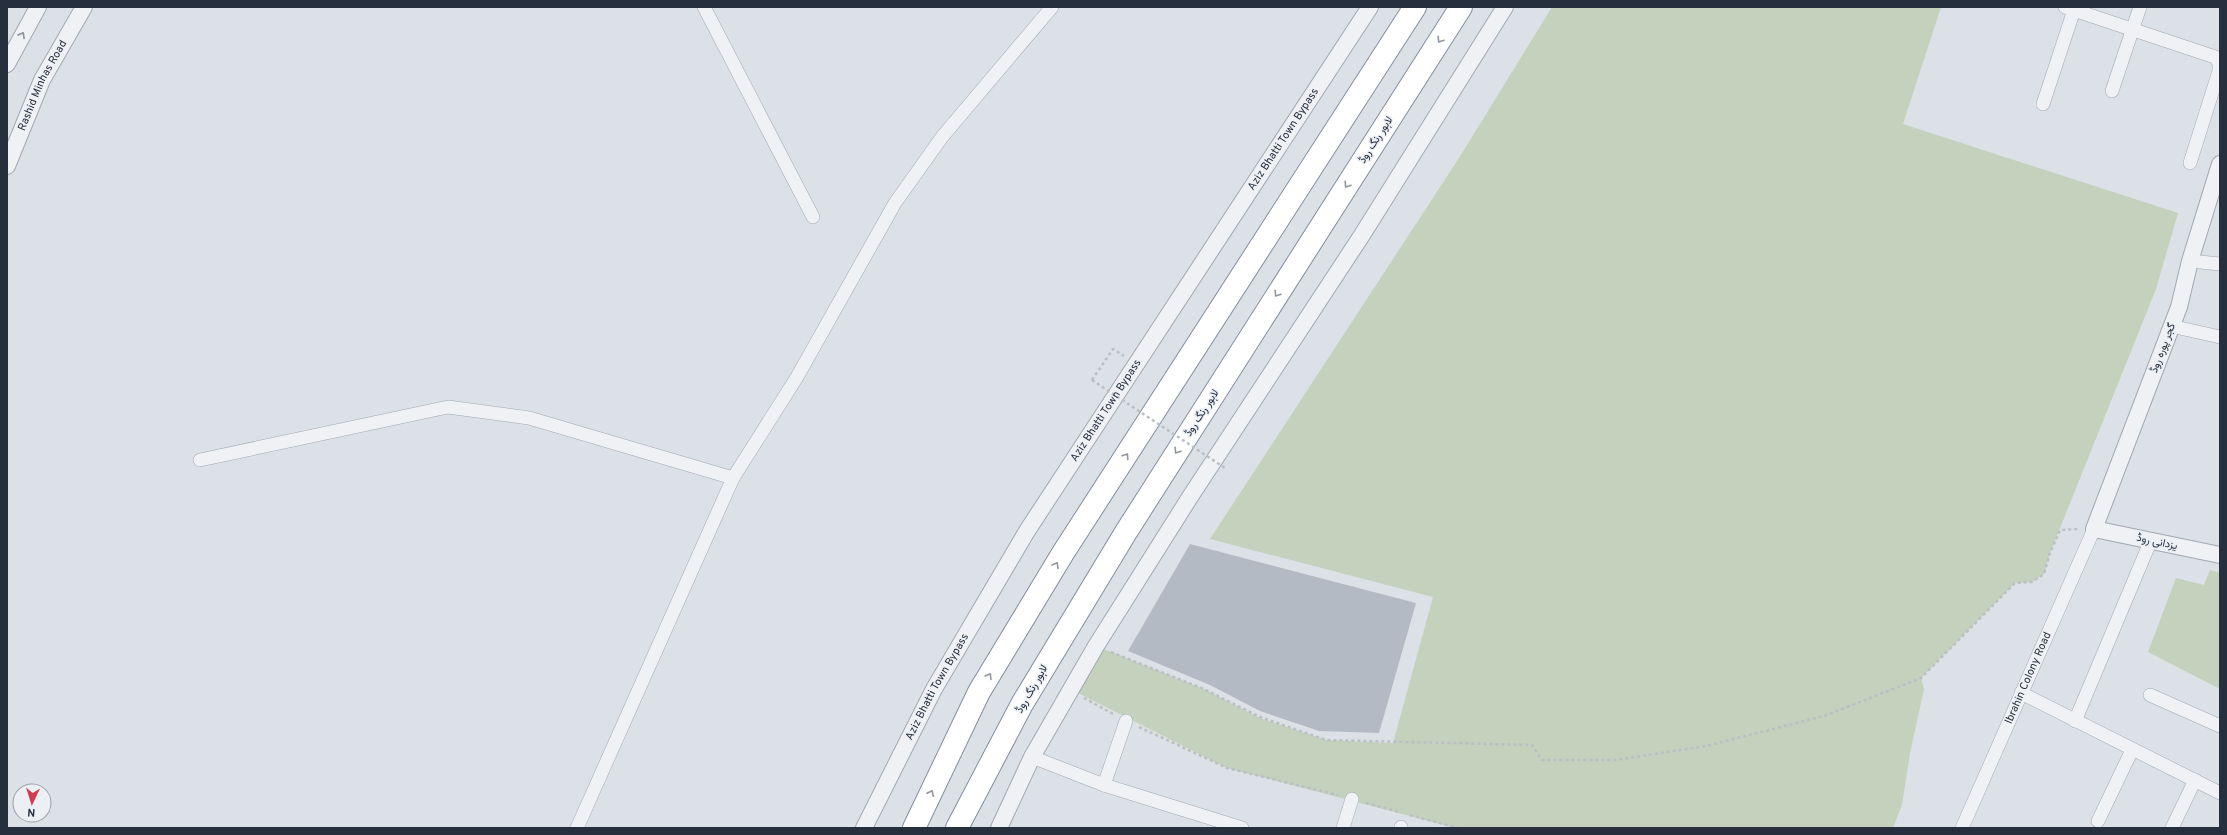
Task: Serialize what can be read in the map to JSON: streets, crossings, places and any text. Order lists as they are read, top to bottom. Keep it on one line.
{"streets":{"highway":["لاہور رنگ روڈ"],"street":["Rashid Minhas Road","Aziz Bhatti Town Bypass","گجر پورہ روڈ","یزدانی روڈ","Ibrahin Colony Road"]},"crossings":[["گجر پورہ روڈ","یزدانی روڈ"],["گجر پورہ روڈ","Ibrahin Colony Road"],["یزدانی روڈ","Ibrahin Colony Road"]],"north":"bottom"}
